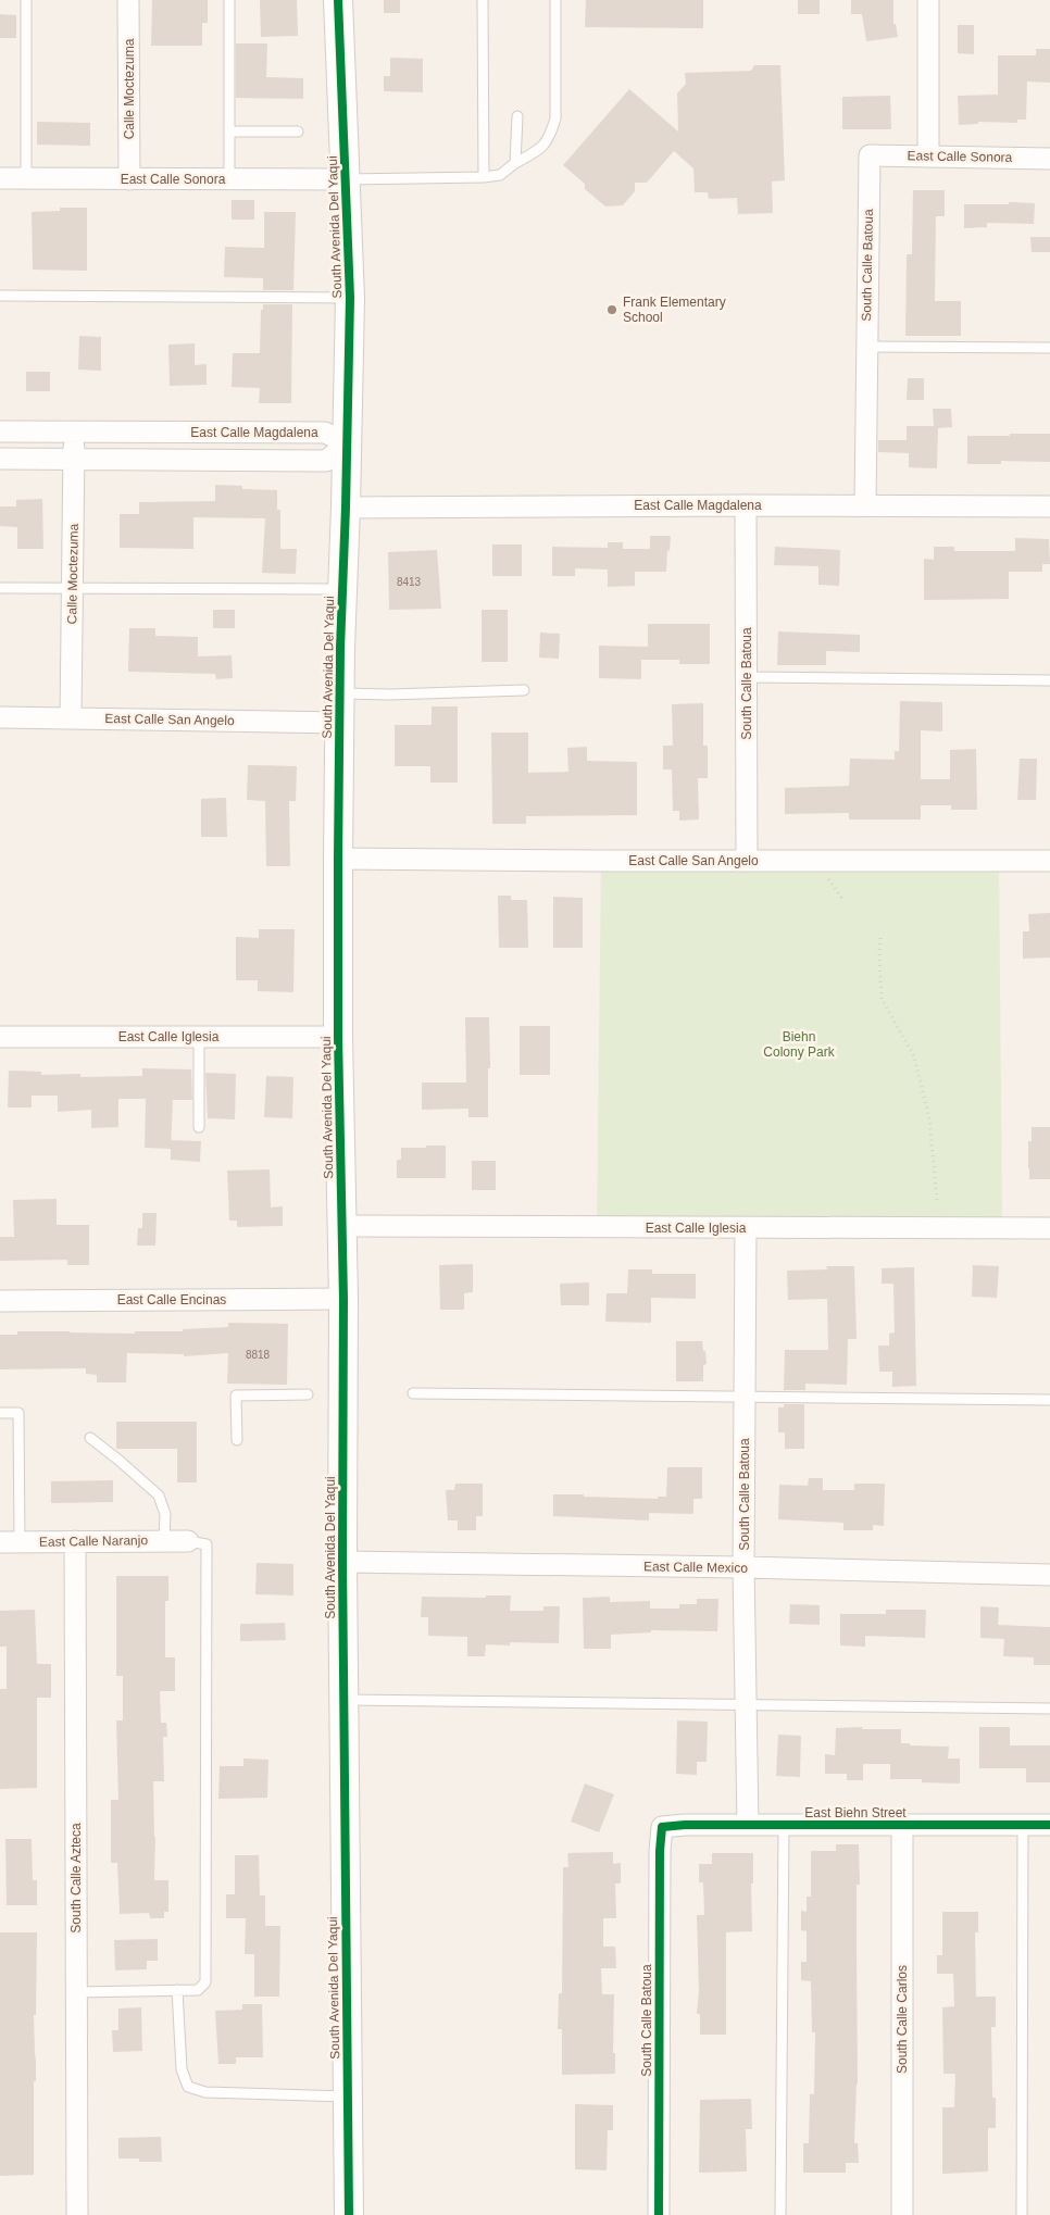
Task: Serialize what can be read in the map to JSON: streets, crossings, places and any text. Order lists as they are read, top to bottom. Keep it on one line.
{"streets":{"street":["Calle Moctezuma","East Calle Sonora","South Avenida Del Yaqui","South Calle Batoua","East Calle Magdalena","East Calle San Angelo","East Calle Iglesia","East Calle Encinas","East Calle Naranjo","East Calle Mexico","East Biehn Street","South Calle Azteca","South Calle Carlos"]},"crossings":[["Calle Moctezuma","East Calle Sonora"],["Calle Moctezuma","East Calle Magdalena"],["Calle Moctezuma","East Calle San Angelo"],["East Calle Sonora","South Avenida Del Yaqui"],["East Calle Sonora","South Calle Batoua"],["South Avenida Del Yaqui","East Calle Magdalena"],["South Avenida Del Yaqui","East Calle San Angelo"],["South Avenida Del Yaqui","East Calle Iglesia"],["South Avenida Del Yaqui","East Calle Encinas"],["South Avenida Del Yaqui","East Calle Mexico"],["South Calle Batoua","East Calle Magdalena"],["South Calle Batoua","East Calle San Angelo"],["South Calle Batoua","East Calle Iglesia"],["South Calle Batoua","East Calle Mexico"],["South Calle Batoua","East Biehn Street"],["East Calle Naranjo","South Calle Azteca"],["East Biehn Street","South Calle Carlos"]],"parks":["Biehn Colony Park"],"places":["Frank Elementary School"],"house_numbers":["8413","8818"]}
